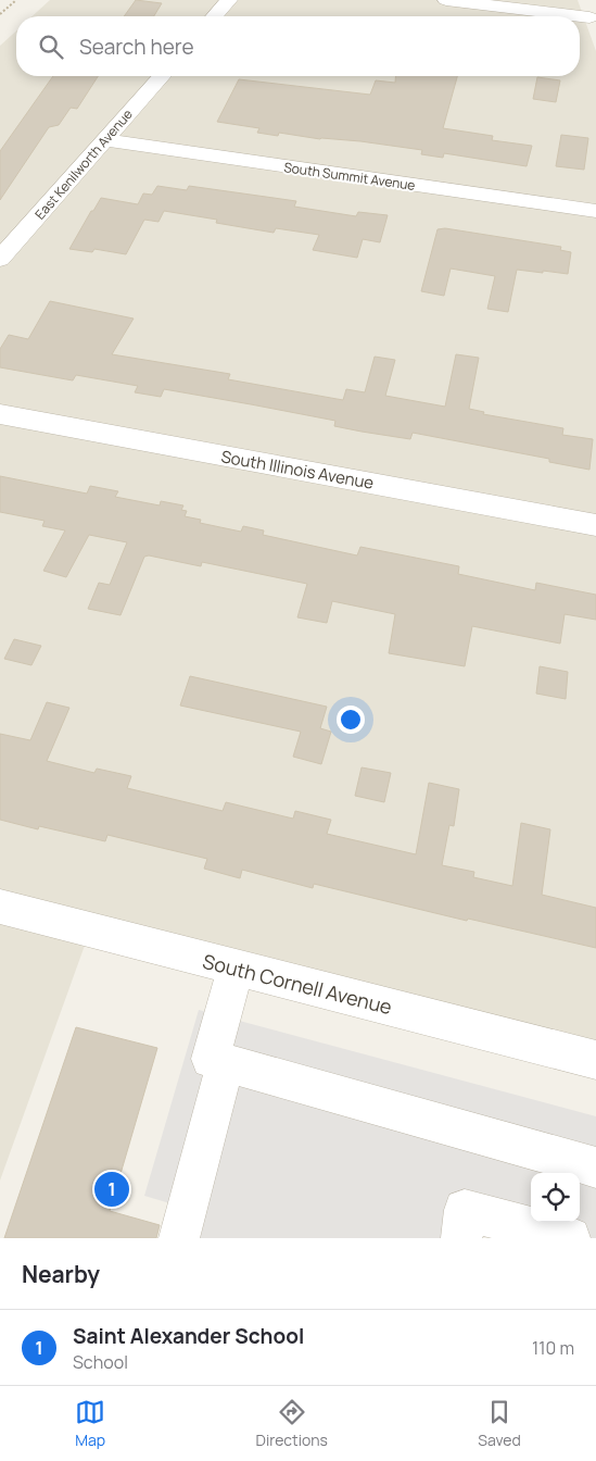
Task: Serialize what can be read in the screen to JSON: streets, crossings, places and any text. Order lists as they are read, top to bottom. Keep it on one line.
{"streets":{"street":["East Kenilworth Avenue","South Summit Avenue","South Illinois Avenue","South Cornell Avenue"]},"crossings":[["East Kenilworth Avenue","South Summit Avenue"]],"page":{"search":"Search here","pins":"1","heading":"Nearby","list":[{"mark":"1","name":"Saint Alexander School","note":"School","value":"110 m"}],"nav":["Map","Directions","Saved"]}}
